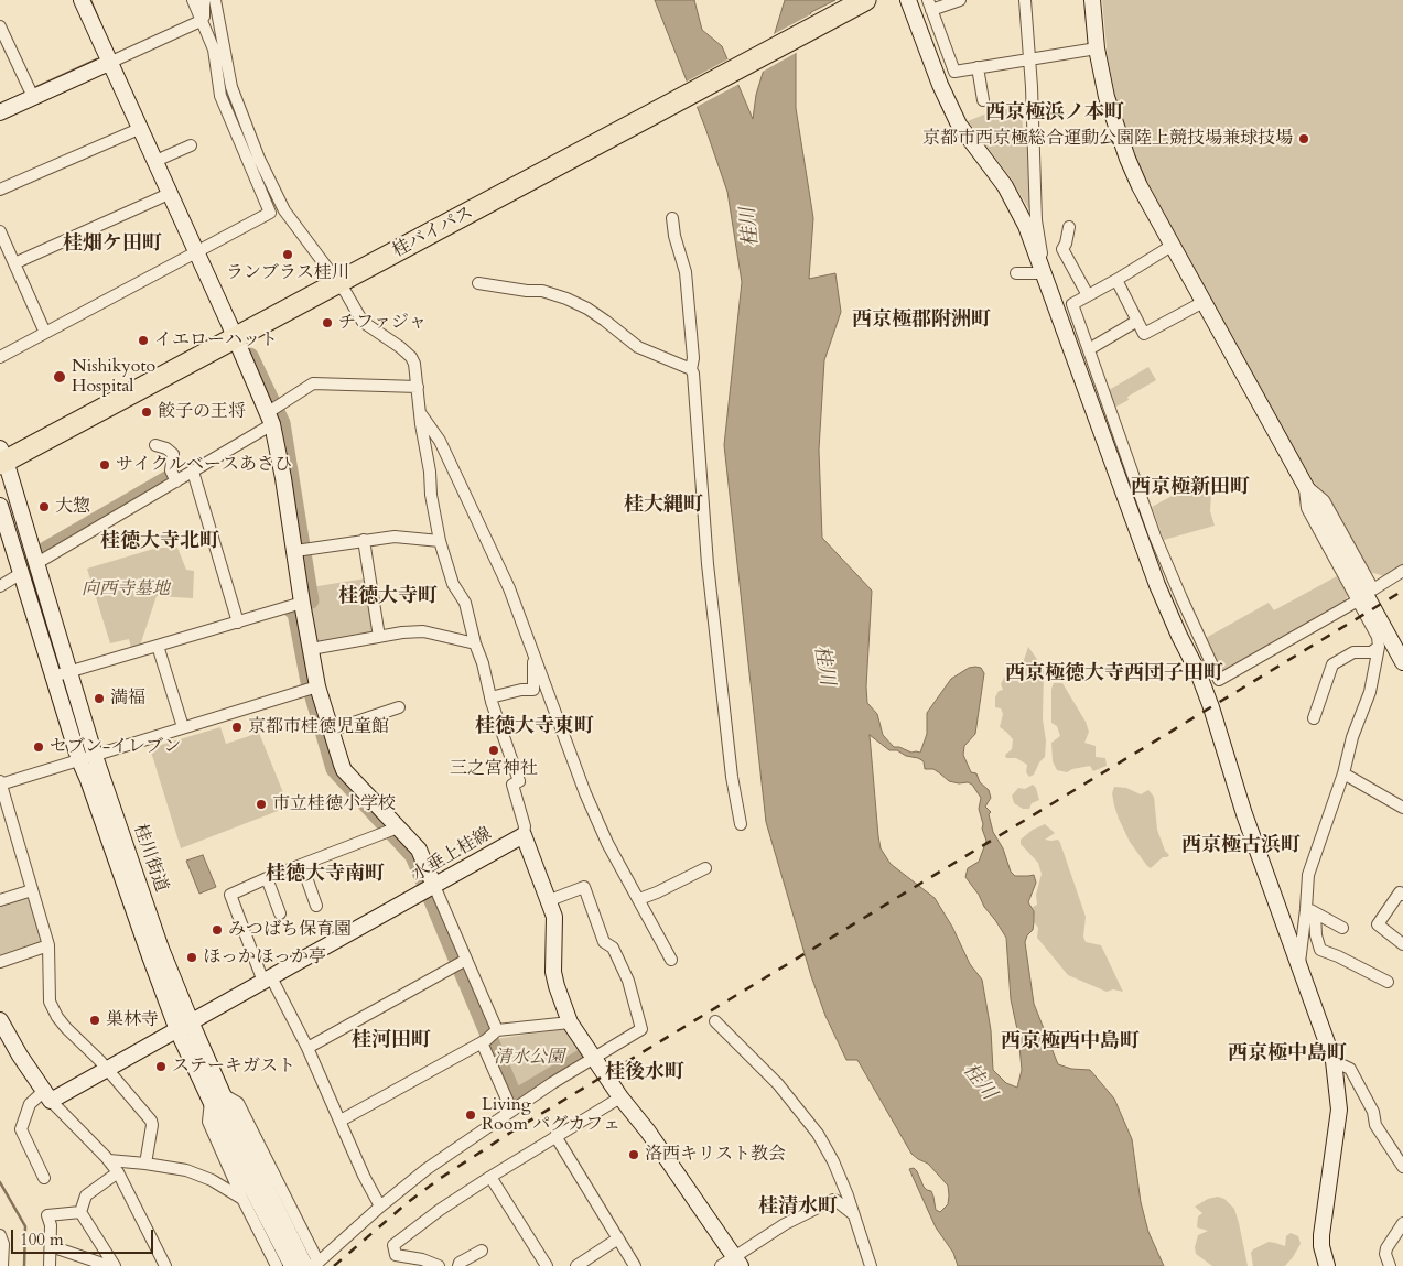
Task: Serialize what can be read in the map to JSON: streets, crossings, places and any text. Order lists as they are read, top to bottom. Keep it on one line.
{"streets":{"highway":["桂バイパス"],"street":["水垂上桂線","桂川街道"]},"crossings":[["桂バイパス","桂川街道"],["水垂上桂線","桂川街道"]],"districts":["西京極浜ノ本町","桂畑ケ田町","西京極郡附洲町","西京極新田町","桂大縄町","桂徳大寺北町","桂徳大寺町","西京極徳大寺西団子田町","桂徳大寺東町","西京極古浜町","桂徳大寺南町","桂河田町","西京極西中島町","西京極中島町","桂後水町","桂清水町"],"water":["桂川"],"parks":["向西寺墓地","清水公園"],"places":["京都市西京極総合運動公園陸上競技場兼球技場","ランブラス桂川","チファジャ","イエローハット","Nishikyoto Hospital","餃子の王将","サイクルベースあさひ","大惣","満福","京都市桂徳児童館","セブン-イレブン","三之宮神社","市立桂徳小学校","みつばち保育園","ほっかほっか亭","巣林寺","ステーキガスト","Living Room パグカフェ","洛西キリスト教会"],"scale_bar":"100 m"}
